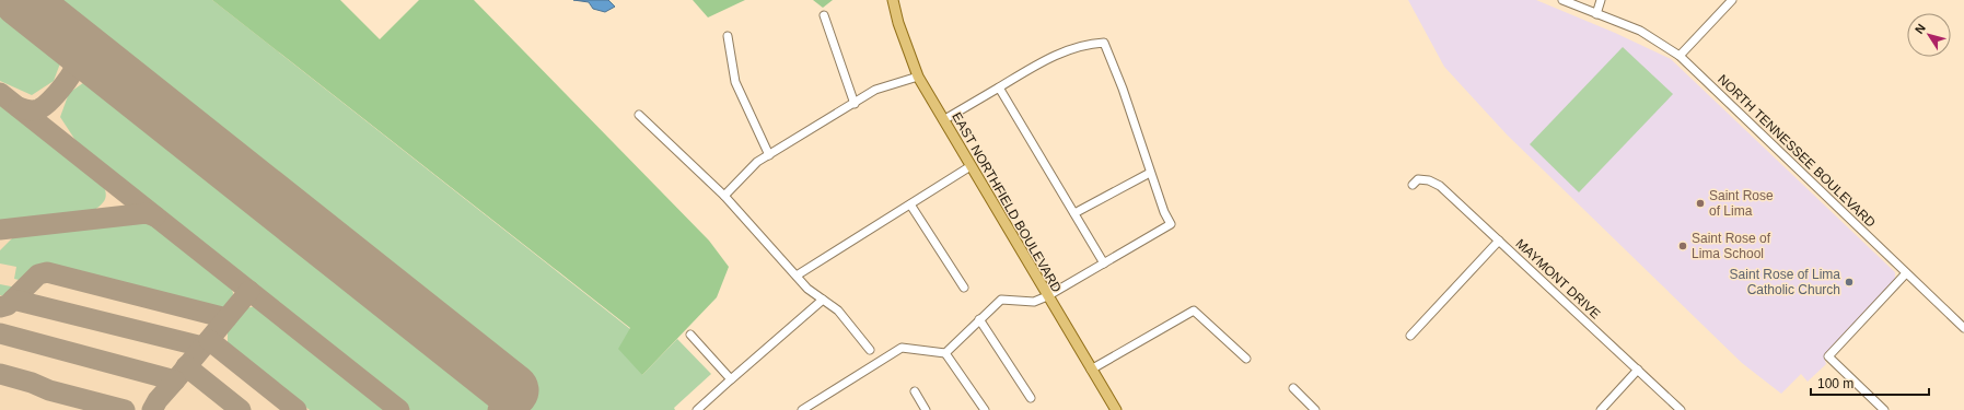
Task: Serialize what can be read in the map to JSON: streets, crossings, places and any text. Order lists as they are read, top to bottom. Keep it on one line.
{"streets":{"main road":["EAST NORTHFIELD BOULEVARD"],"street":["NORTH TENNESSEE BOULEVARD","MAYMONT DRIVE"]},"places":["Saint Rose of Lima","Saint Rose of Lima School","Saint Rose of Lima Catholic Church"],"scale_bar":"100 m","north":"top left"}
